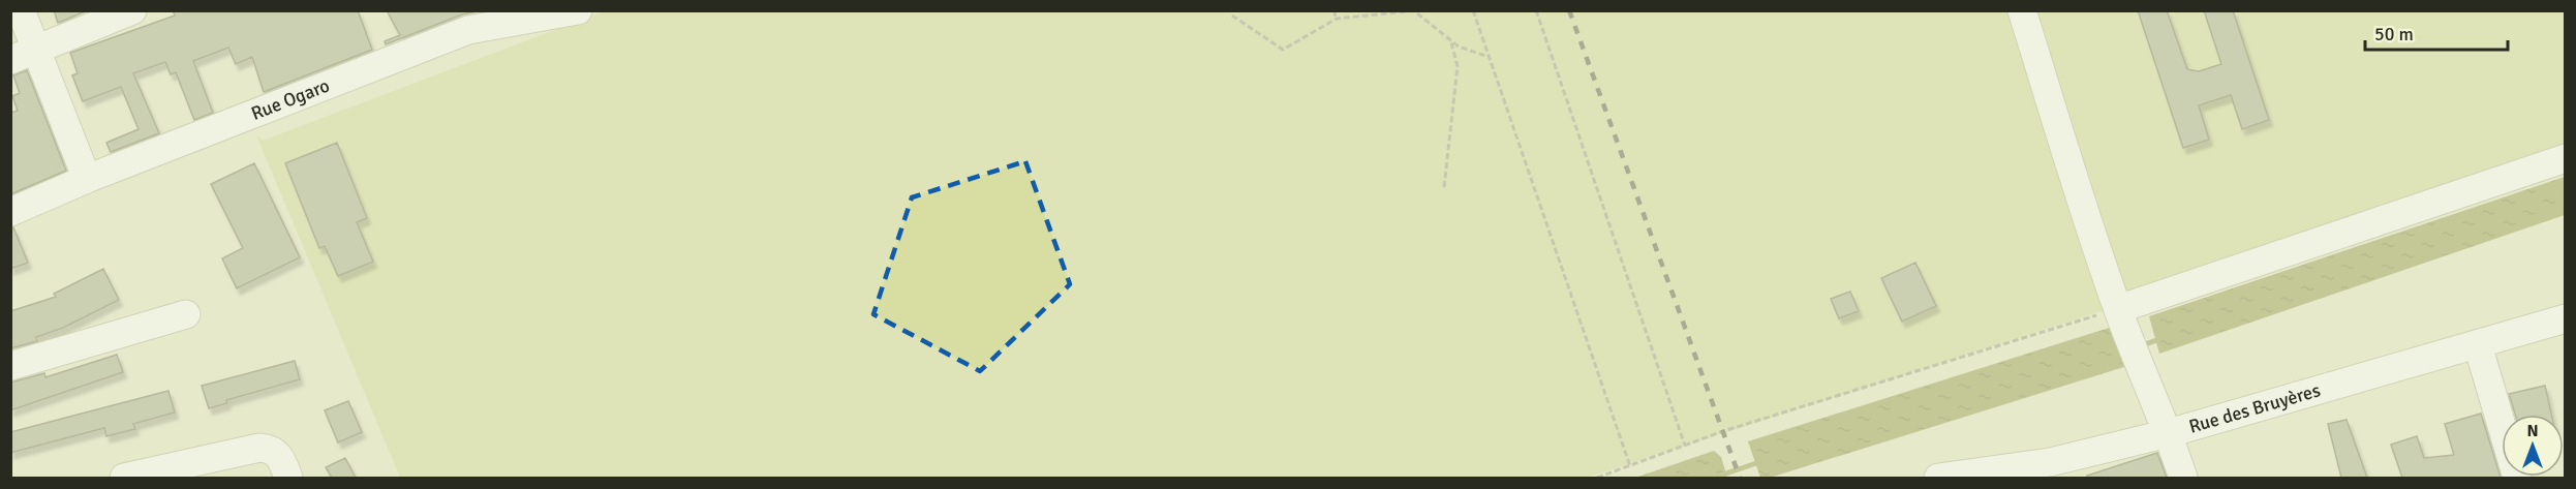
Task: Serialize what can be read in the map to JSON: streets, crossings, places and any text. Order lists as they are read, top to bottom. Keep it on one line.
{"streets":{"street":["Rue Ogaro","Rue des Bruyères"]},"scale_bar":"50 m","north":"top"}
